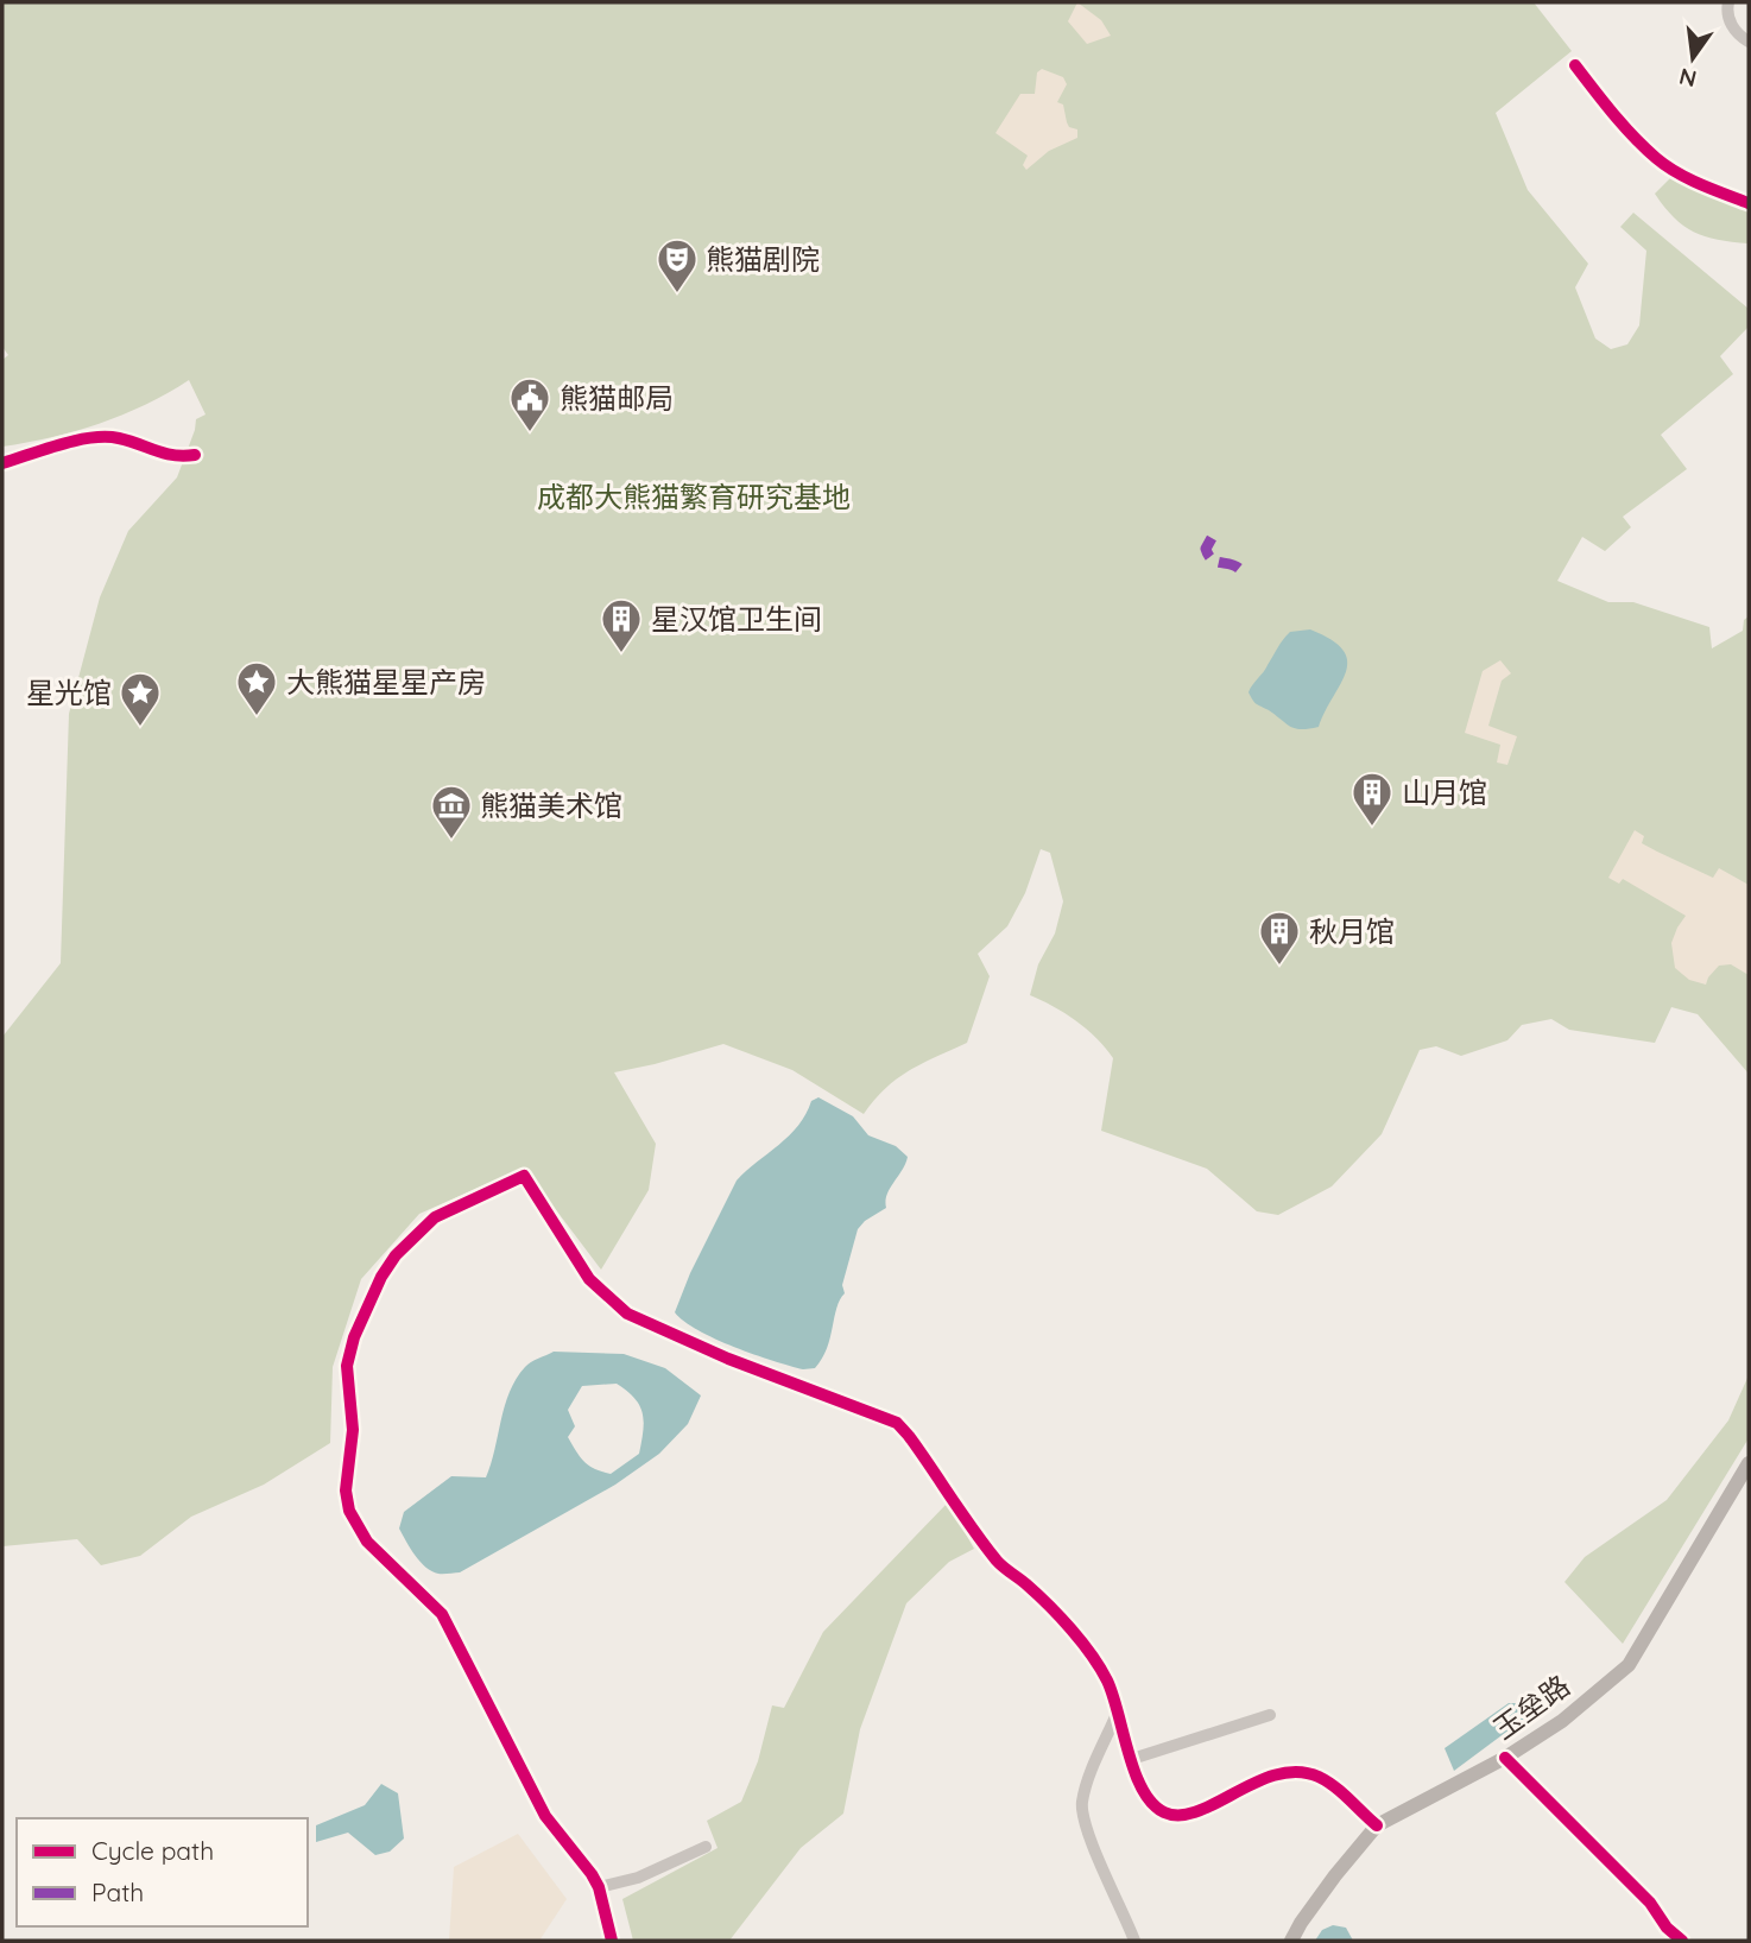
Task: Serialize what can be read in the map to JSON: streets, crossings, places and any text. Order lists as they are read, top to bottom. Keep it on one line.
{"streets":{"street":["玉垒路"]},"parks":["成都大熊猫繁育研究基地"],"places":{"theatre":["熊猫剧院"],"public building":["熊猫邮局"],"building":["星汉馆卫生间","山月馆","秋月馆"],"place":["大熊猫星星产房","星光馆"],"museum":["熊猫美术馆"]},"legend":["Cycle path","Path"],"north":"bottom"}
